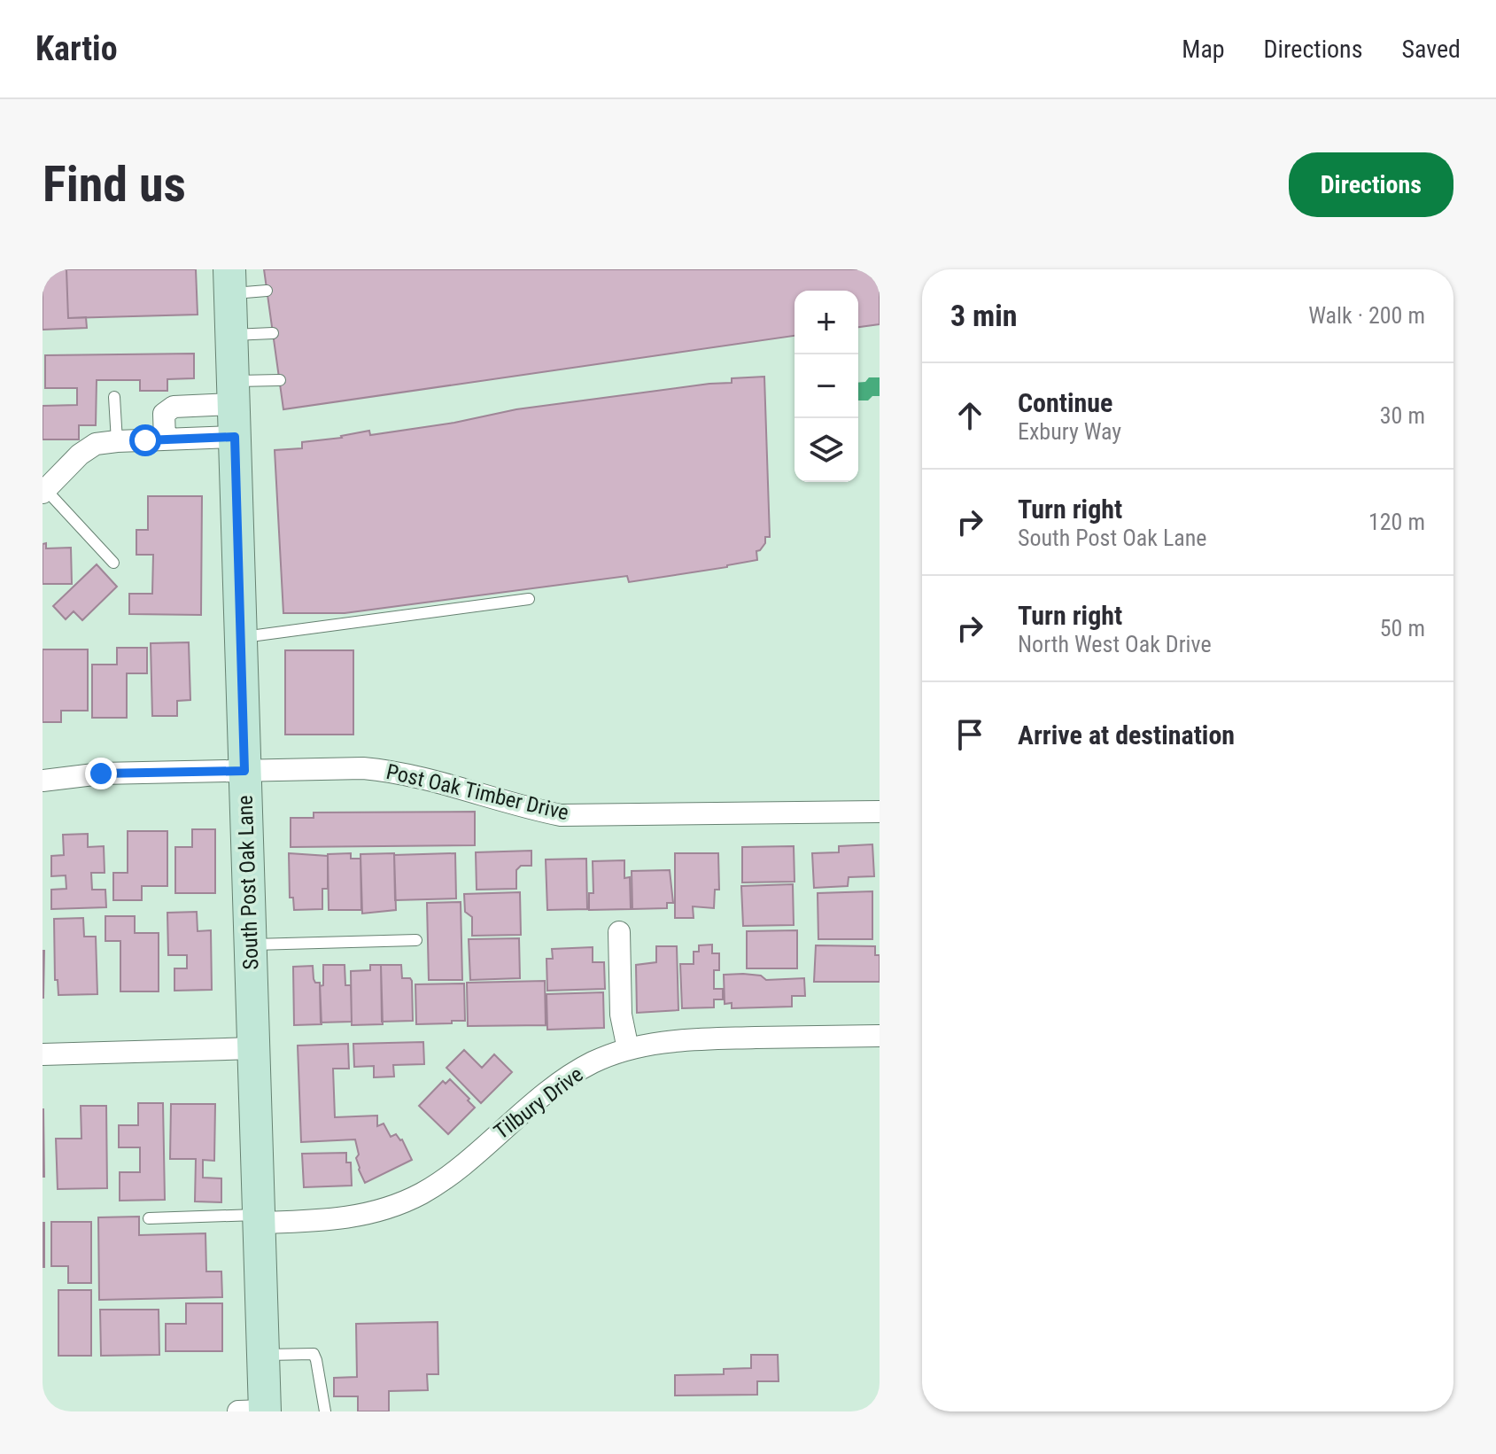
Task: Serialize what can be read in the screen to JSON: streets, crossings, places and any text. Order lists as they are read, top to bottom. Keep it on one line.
{"streets":{"main road":["South Post Oak Lane"],"street":["Post Oak Timber Drive","Tilbury Drive"]},"crossings":[["Post Oak Timber Drive","South Post Oak Lane"],["South Post Oak Lane","Tilbury Drive"]],"page":{"header":"Kartio","nav":["Map","Directions","Saved"],"buttons":"Directions","title":"Find us","heading":["3 min","Walk · 200 m"],"map_buttons":["+","−"],"list":[["Continue","Exbury Way","30 m"],["Turn right","South Post Oak Lane","120 m"],["Turn right","North West Oak Drive","50 m"],"Arrive at destination"]}}
